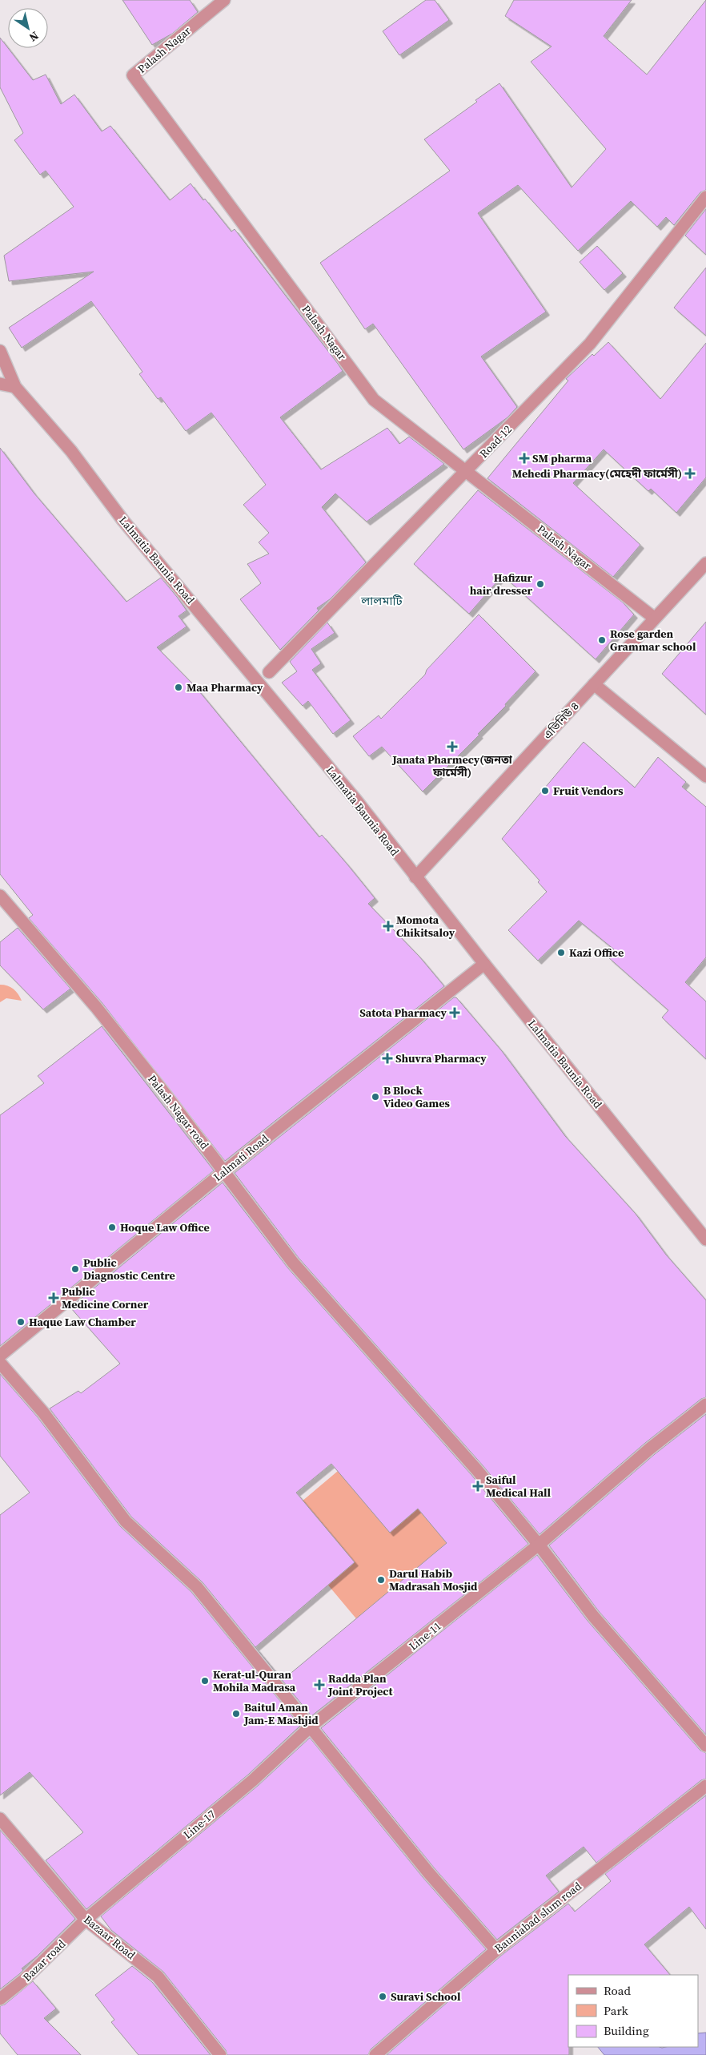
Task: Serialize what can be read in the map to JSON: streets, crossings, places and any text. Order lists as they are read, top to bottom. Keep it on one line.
{"streets":{"street":["Palash Nagar","Road-12","Lalmatia Baunia Road","এভিনিউ ৪","Palash Nagar road","Lalmati Road","Line-11","Line-17","Bauniabad slum road","Bazaar Road","Bazar road"]},"crossings":[["Palash Nagar","Road-12"],["Palash Nagar","এভিনিউ ৪"],["Lalmatia Baunia Road","এভিনিউ ৪"],["Lalmatia Baunia Road","Lalmati Road"],["Palash Nagar road","Lalmati Road"],["Palash Nagar road","Line-11"],["Line-11","Line-17"],["Line-17","Bazaar Road"],["Line-17","Bazar road"],["Bazaar Road","Bazar road"]],"districts":["লালমাটি"],"places":{"health":["SM pharma","Mehedi Pharmacy(মেহেদী ফার্মেসী)","Janata Pharmecy(জনতা ফার্মেসী)","Momota Chikitsaloy","Satota Pharmacy","Shuvra Pharmacy","Public Medicine Corner","Saiful Medical Hall","Radda Plan Joint Project"],"other":["Hafizur hair dresser","Rose garden Grammar school","Maa Pharmacy","Fruit Vendors","Kazi Office","B Block Video Games","Hoque Law Office","Public Diagnostic Centre","Haque Law Chamber","Darul Habib Madrasah Mosjid","Kerat-ul-Quran Mohila Madrasa","Baitul Aman Jam-E Mashjid","Suravi School"]},"legend":["Road","Park","Building"],"north":"bottom right"}
